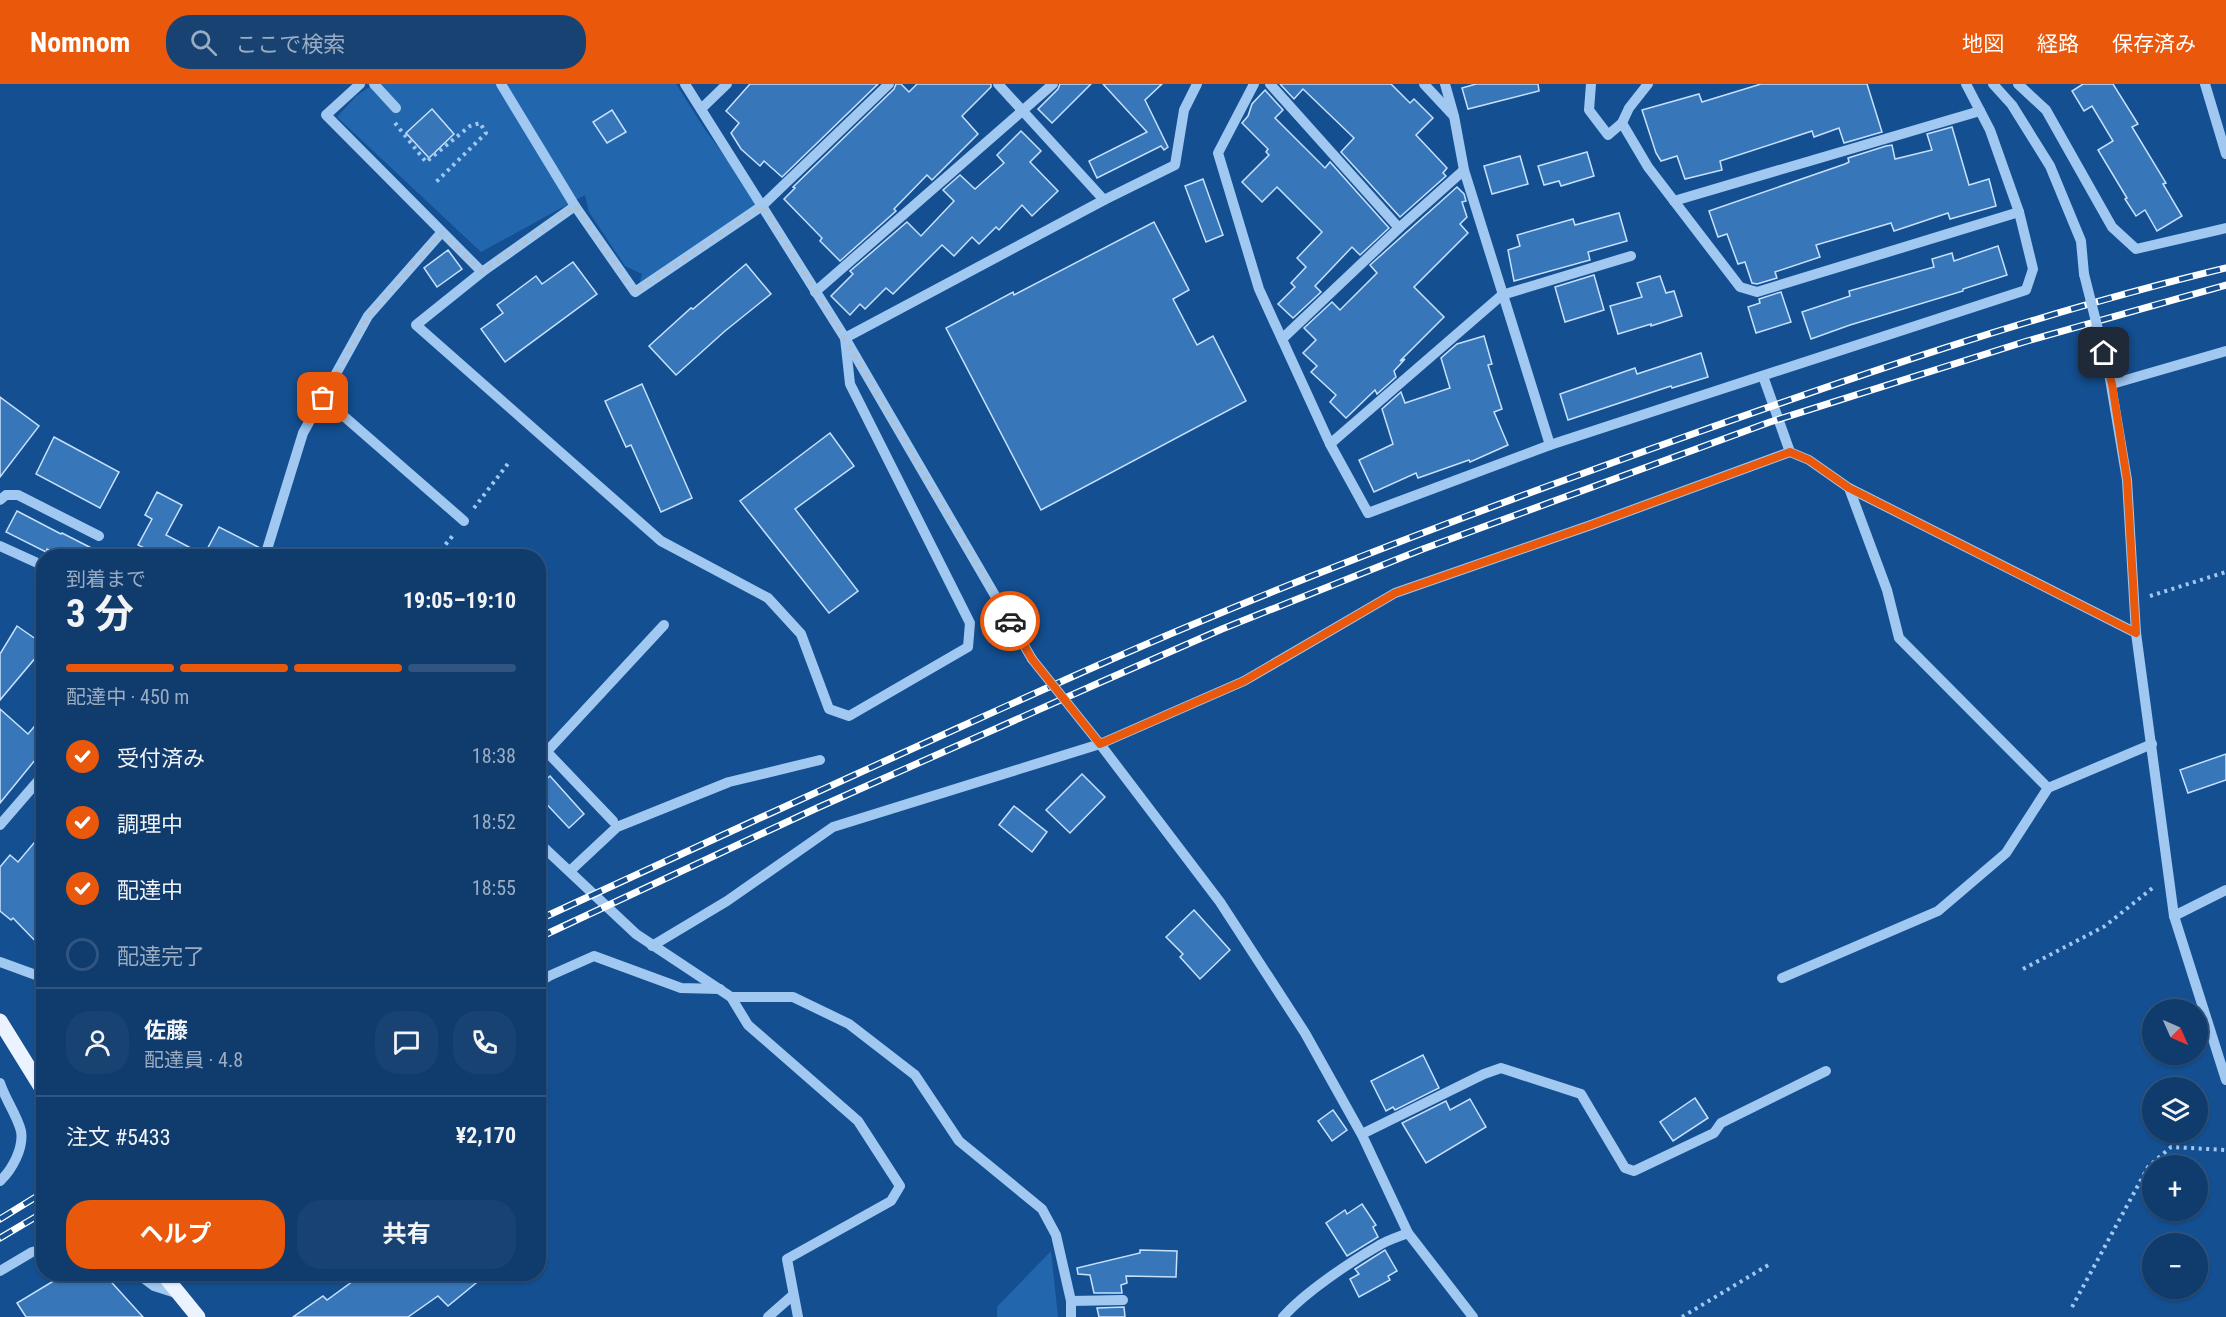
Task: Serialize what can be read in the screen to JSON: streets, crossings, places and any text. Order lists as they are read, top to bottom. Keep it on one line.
{"north":"bottom right","page":{"header":"Nomnom","search":"ここで検索","nav":["地図","経路","保存済み"],"heading":["3 分","到着まで","19:05–19:10"],"panel":["佐藤","配達員 · 4.8","注文 #5433","¥2,170"],"bar":"配達中 · 450 m","list":[["受付済み","18:38"],["調理中","18:52"],["配達中","18:55"],"配達完了"],"map_buttons":["+","−"],"buttons":["ヘルプ","共有"]}}
